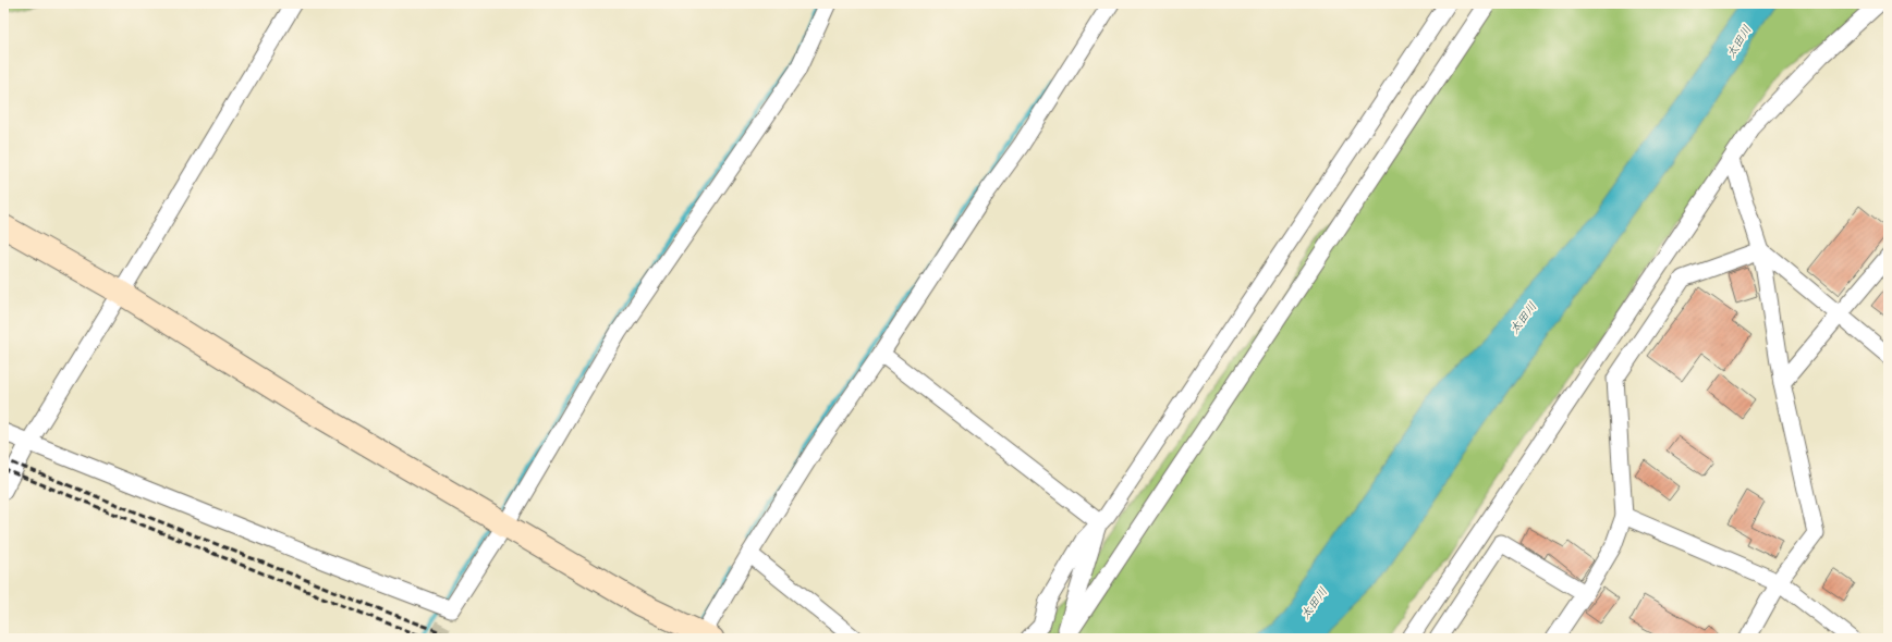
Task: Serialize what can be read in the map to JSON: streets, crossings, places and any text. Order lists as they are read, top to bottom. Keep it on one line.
{"water":["太田川"]}
